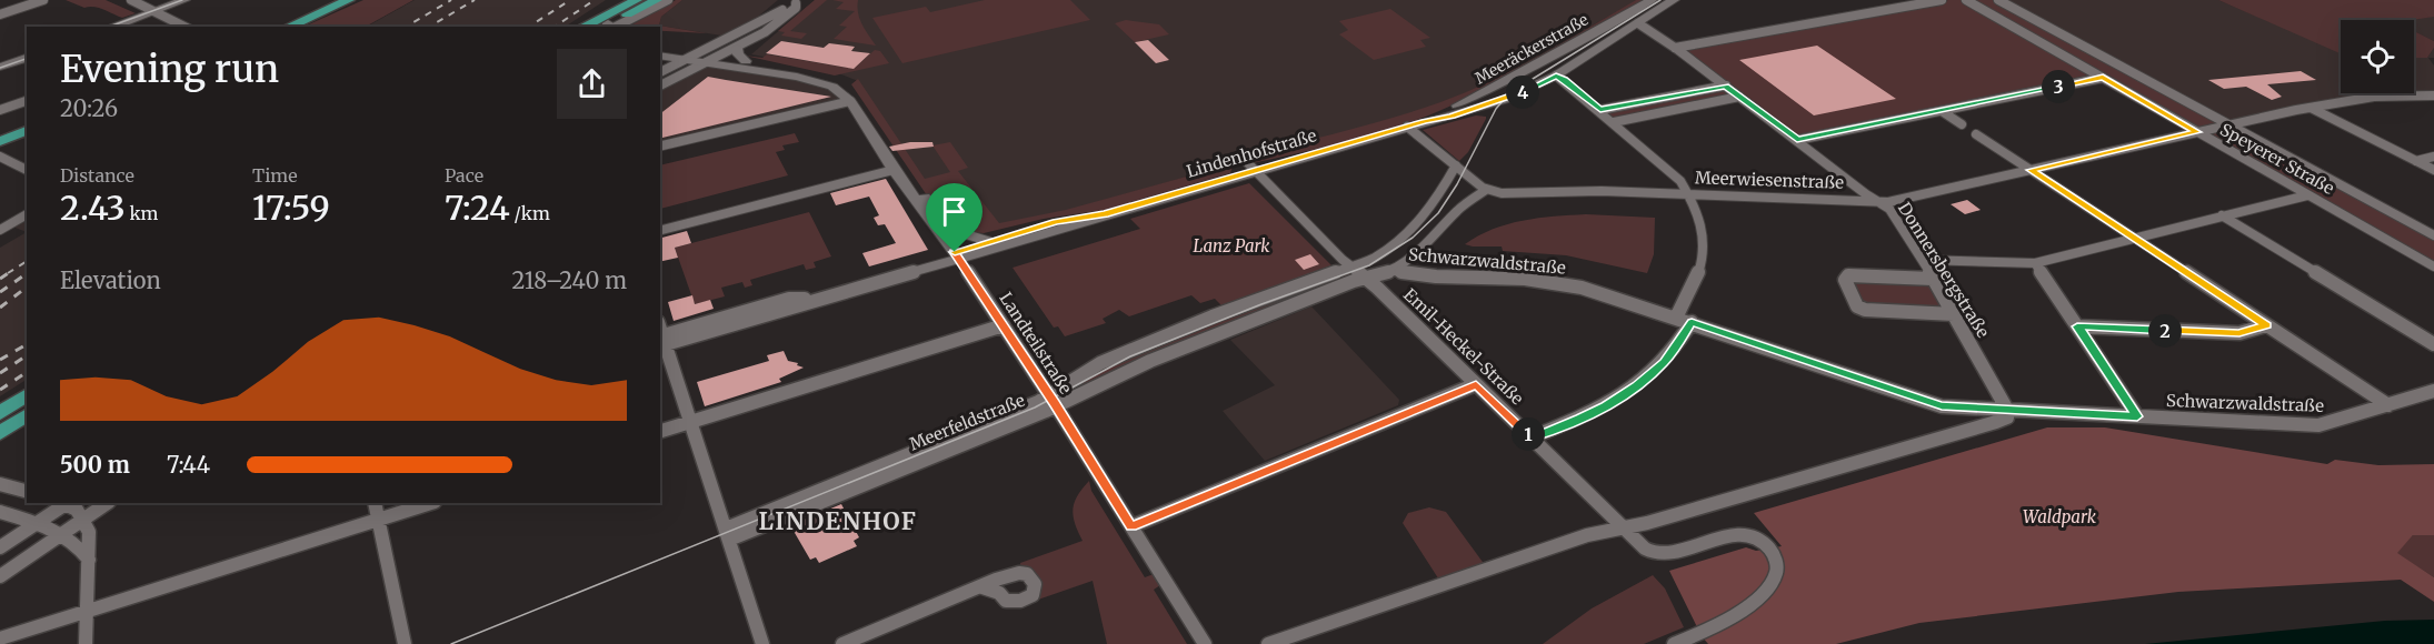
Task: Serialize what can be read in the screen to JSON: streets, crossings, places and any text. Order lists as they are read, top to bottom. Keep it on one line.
{"streets":{"street":["Meeräckerstraße","Lindenhofstraße","Speyerer Straße","Meerwiesenstraße","Schwarzwaldstraße","Donnersbergstraße","Landteilstraße","Emil-Heckel-Straße","Meerfeldstraße"]},"crossings":[["Meeräckerstraße","Lindenhofstraße"],["Meeräckerstraße","Donnersbergstraße"],["Lindenhofstraße","Landteilstraße"],["Lindenhofstraße","Emil-Heckel-Straße"],["Speyerer Straße","Meerwiesenstraße"],["Meerwiesenstraße","Donnersbergstraße"],["Schwarzwaldstraße","Donnersbergstraße"],["Landteilstraße","Meerfeldstraße"],["Emil-Heckel-Straße","Meerfeldstraße"]],"districts":["LINDENHOF"],"parks":["Lanz Park","Waldpark"],"page":{"heading":["Evening run","20:26"],"pins":["3","4","2","1"],"stats":[["Distance","2.43 km"],["Time","17:59"],["Pace","7:24 /km"]],"chart":["Elevation","218–240 m"],"list":[{"name":"500 m","note":"7:44"}]}}
